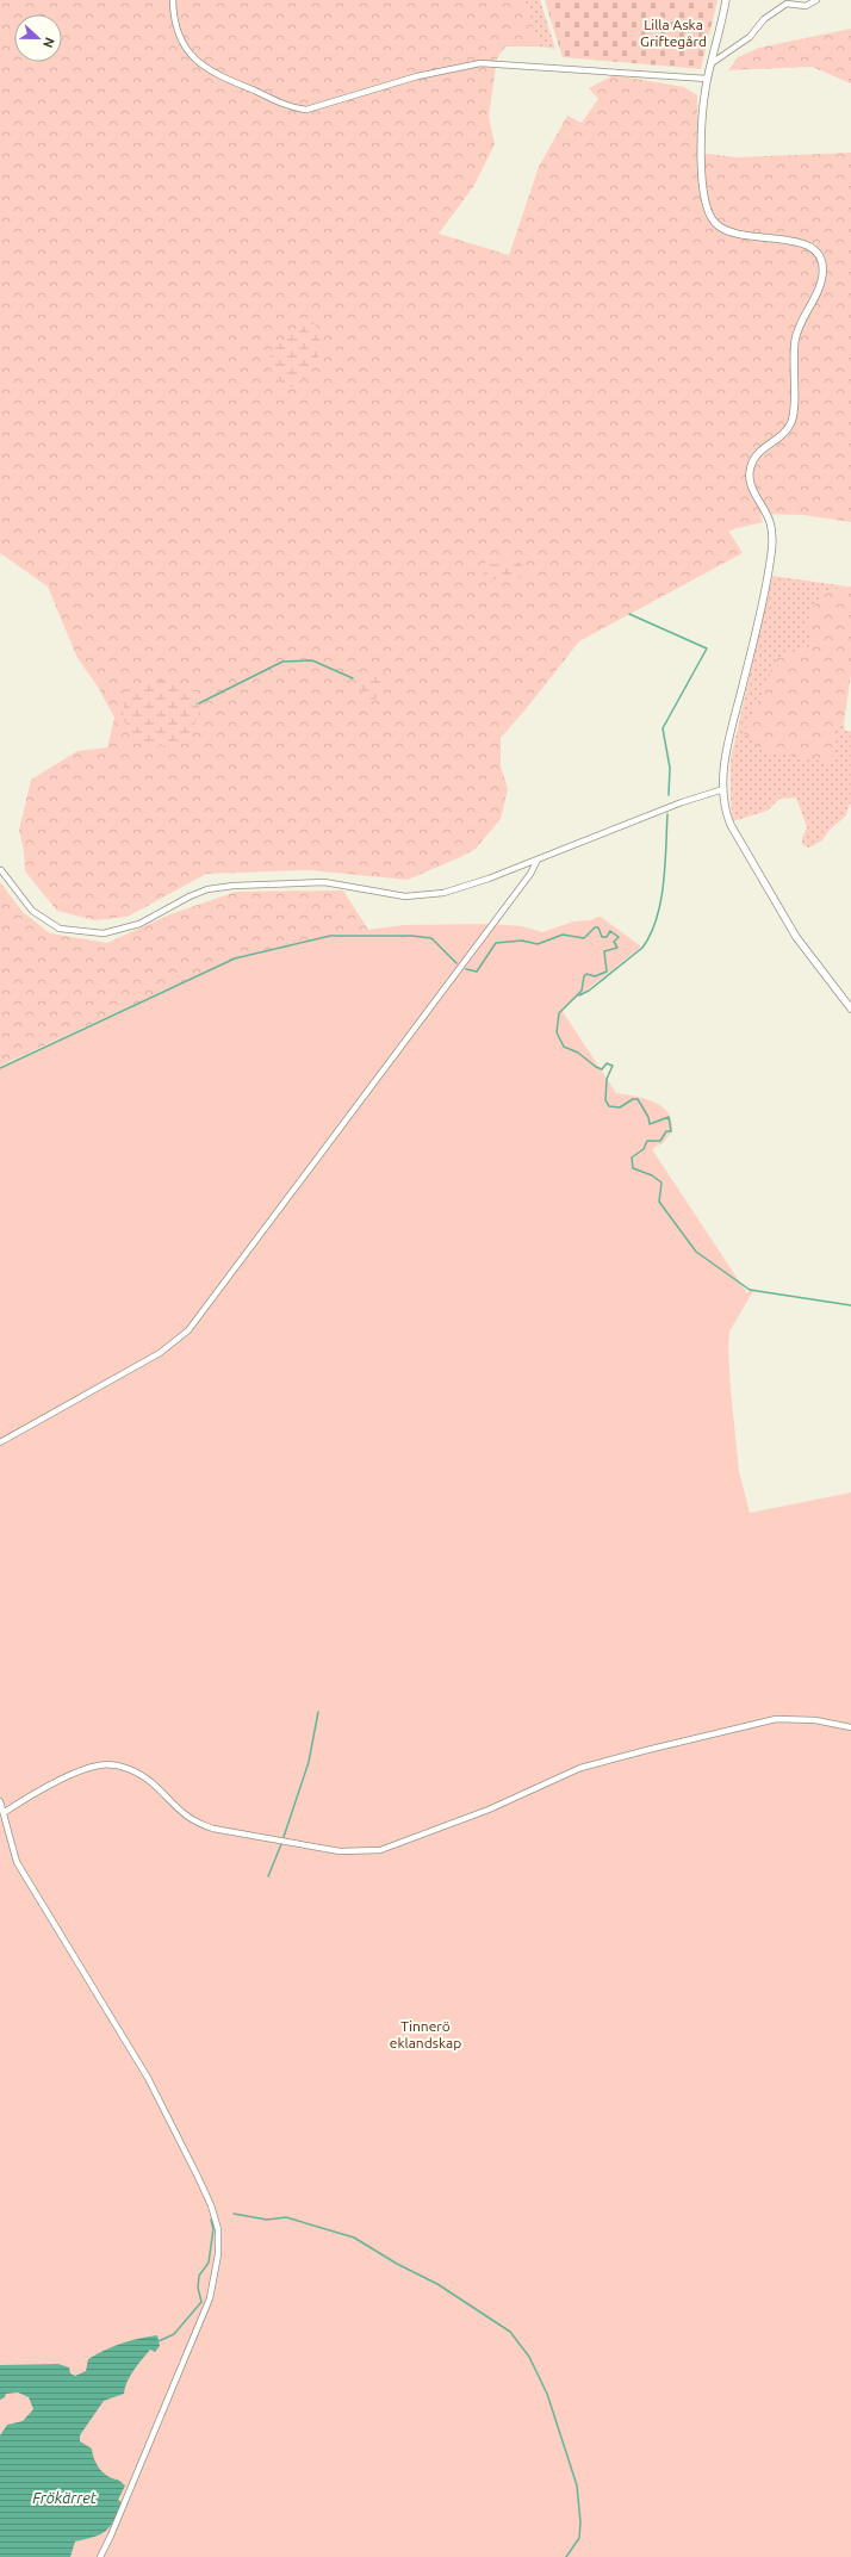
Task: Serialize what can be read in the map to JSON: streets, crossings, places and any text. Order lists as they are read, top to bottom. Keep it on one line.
{"water":["Frökärret"],"parks":["Lilla Aska Griftegård","Tinnerö eklandskap"],"north":"right"}
